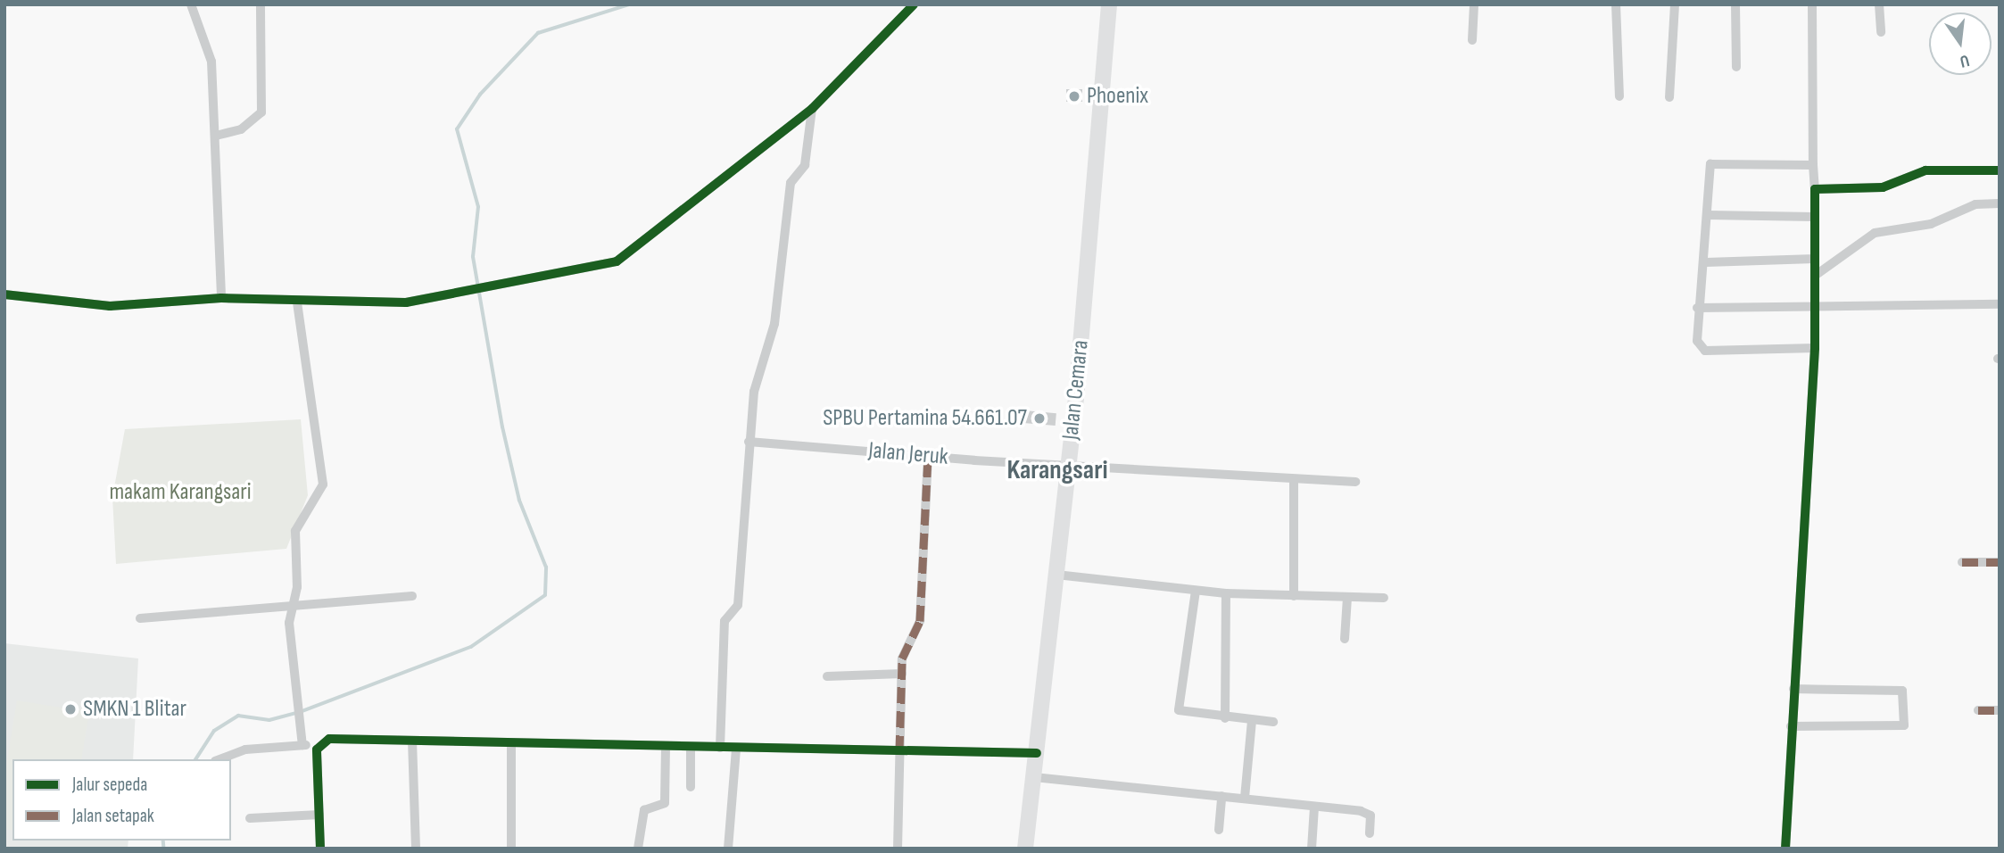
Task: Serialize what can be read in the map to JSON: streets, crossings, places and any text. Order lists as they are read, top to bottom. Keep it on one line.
{"streets":{"main road":["Jalan Cemara"],"street":["Jalan Jeruk"]},"crossings":[["Jalan Cemara","Jalan Jeruk"]],"districts":["Karangsari"],"parks":["makam Karangsari"],"places":["Phoenix","SPBU Pertamina 54.661.07","SMKN 1 Blitar"],"legend":["Jalur sepeda","Jalan setapak"],"north":"bottom"}
